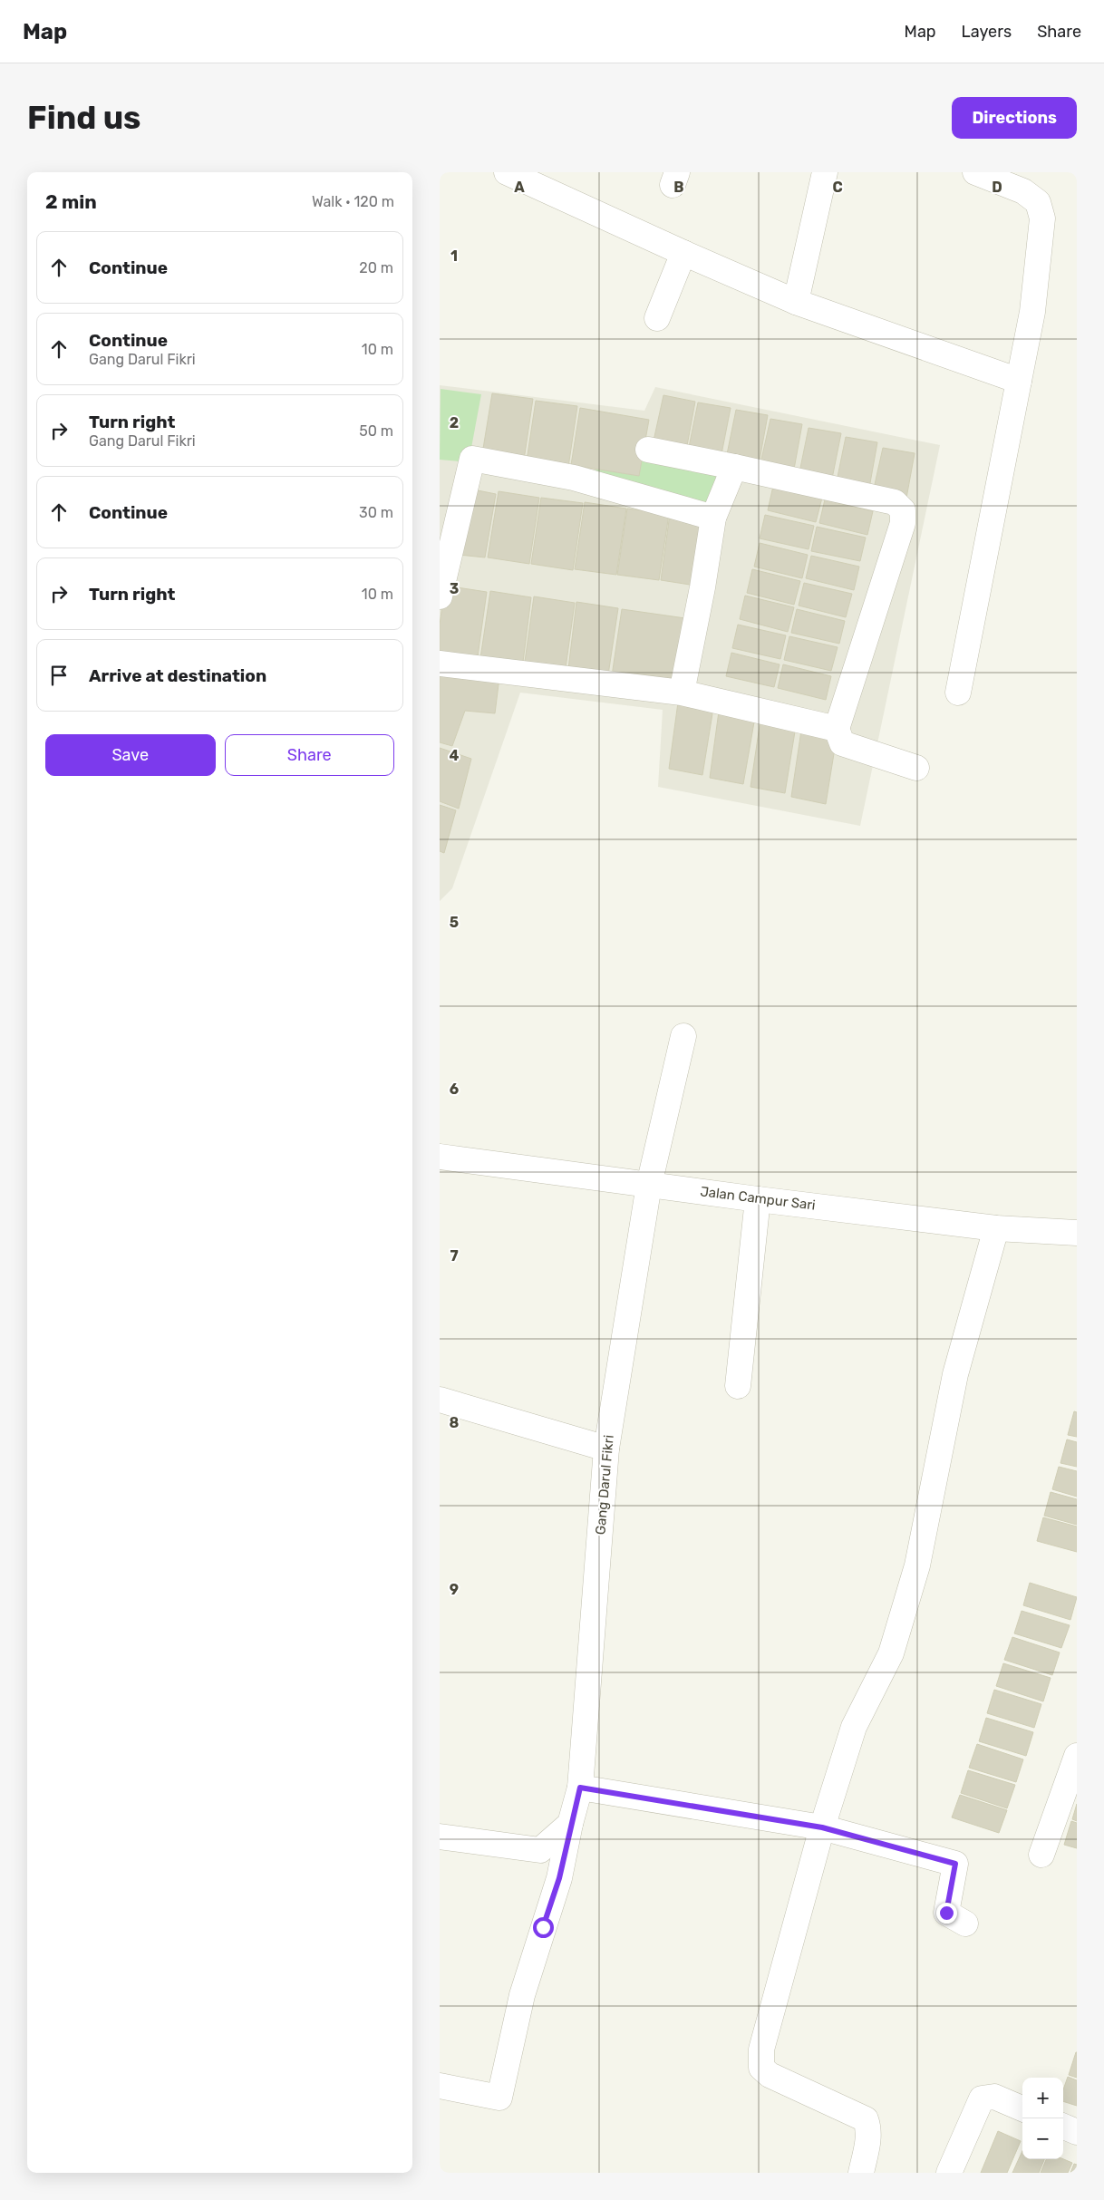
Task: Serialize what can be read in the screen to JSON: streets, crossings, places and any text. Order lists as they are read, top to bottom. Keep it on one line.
{"streets":{"street":["Jalan Campur Sari","Gang Darul Fikri"]},"crossings":[["Jalan Campur Sari","Gang Darul Fikri"]],"page":{"header":"Map","nav":["Map","Layers","Share"],"buttons":["Directions",["Save","Share"]],"title":"Find us","heading":["2 min","Walk · 120 m"],"list":[["Continue","20 m"],["Continue","Gang Darul Fikri","10 m"],["Turn right","Gang Darul Fikri","50 m"],["Continue","30 m"],["Turn right","10 m"],"Arrive at destination"],"map_buttons":["+","−"]},"grid":{"columns":["A","B","C","D"],"rows":["1","2","3","4","5","6","7","8","9"]}}
